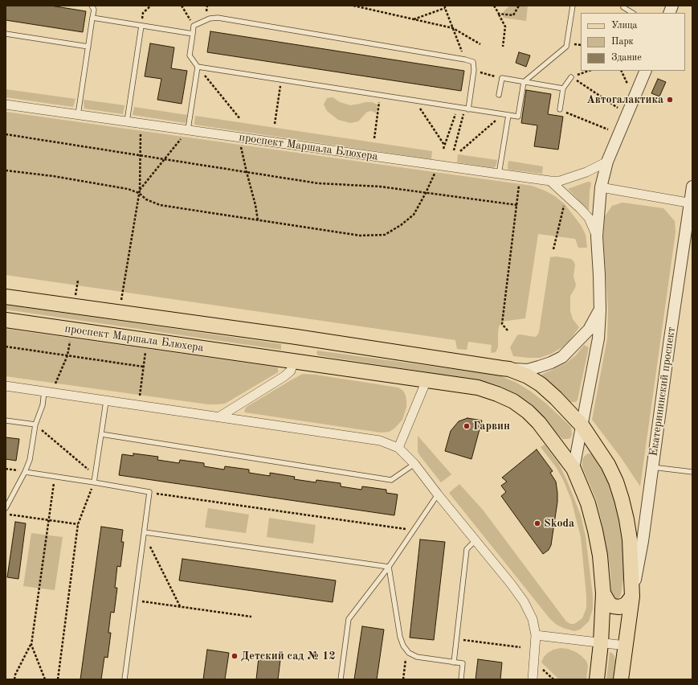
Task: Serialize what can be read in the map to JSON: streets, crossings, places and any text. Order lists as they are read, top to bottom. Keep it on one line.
{"streets":{"main road":["проспект Маршала Блюхера"],"street":["Екатерининский проспект"]},"places":["Автогалактика","Гарвин","Skoda","Детский сад № 12"],"legend":["Улица","Парк","Здание"]}
